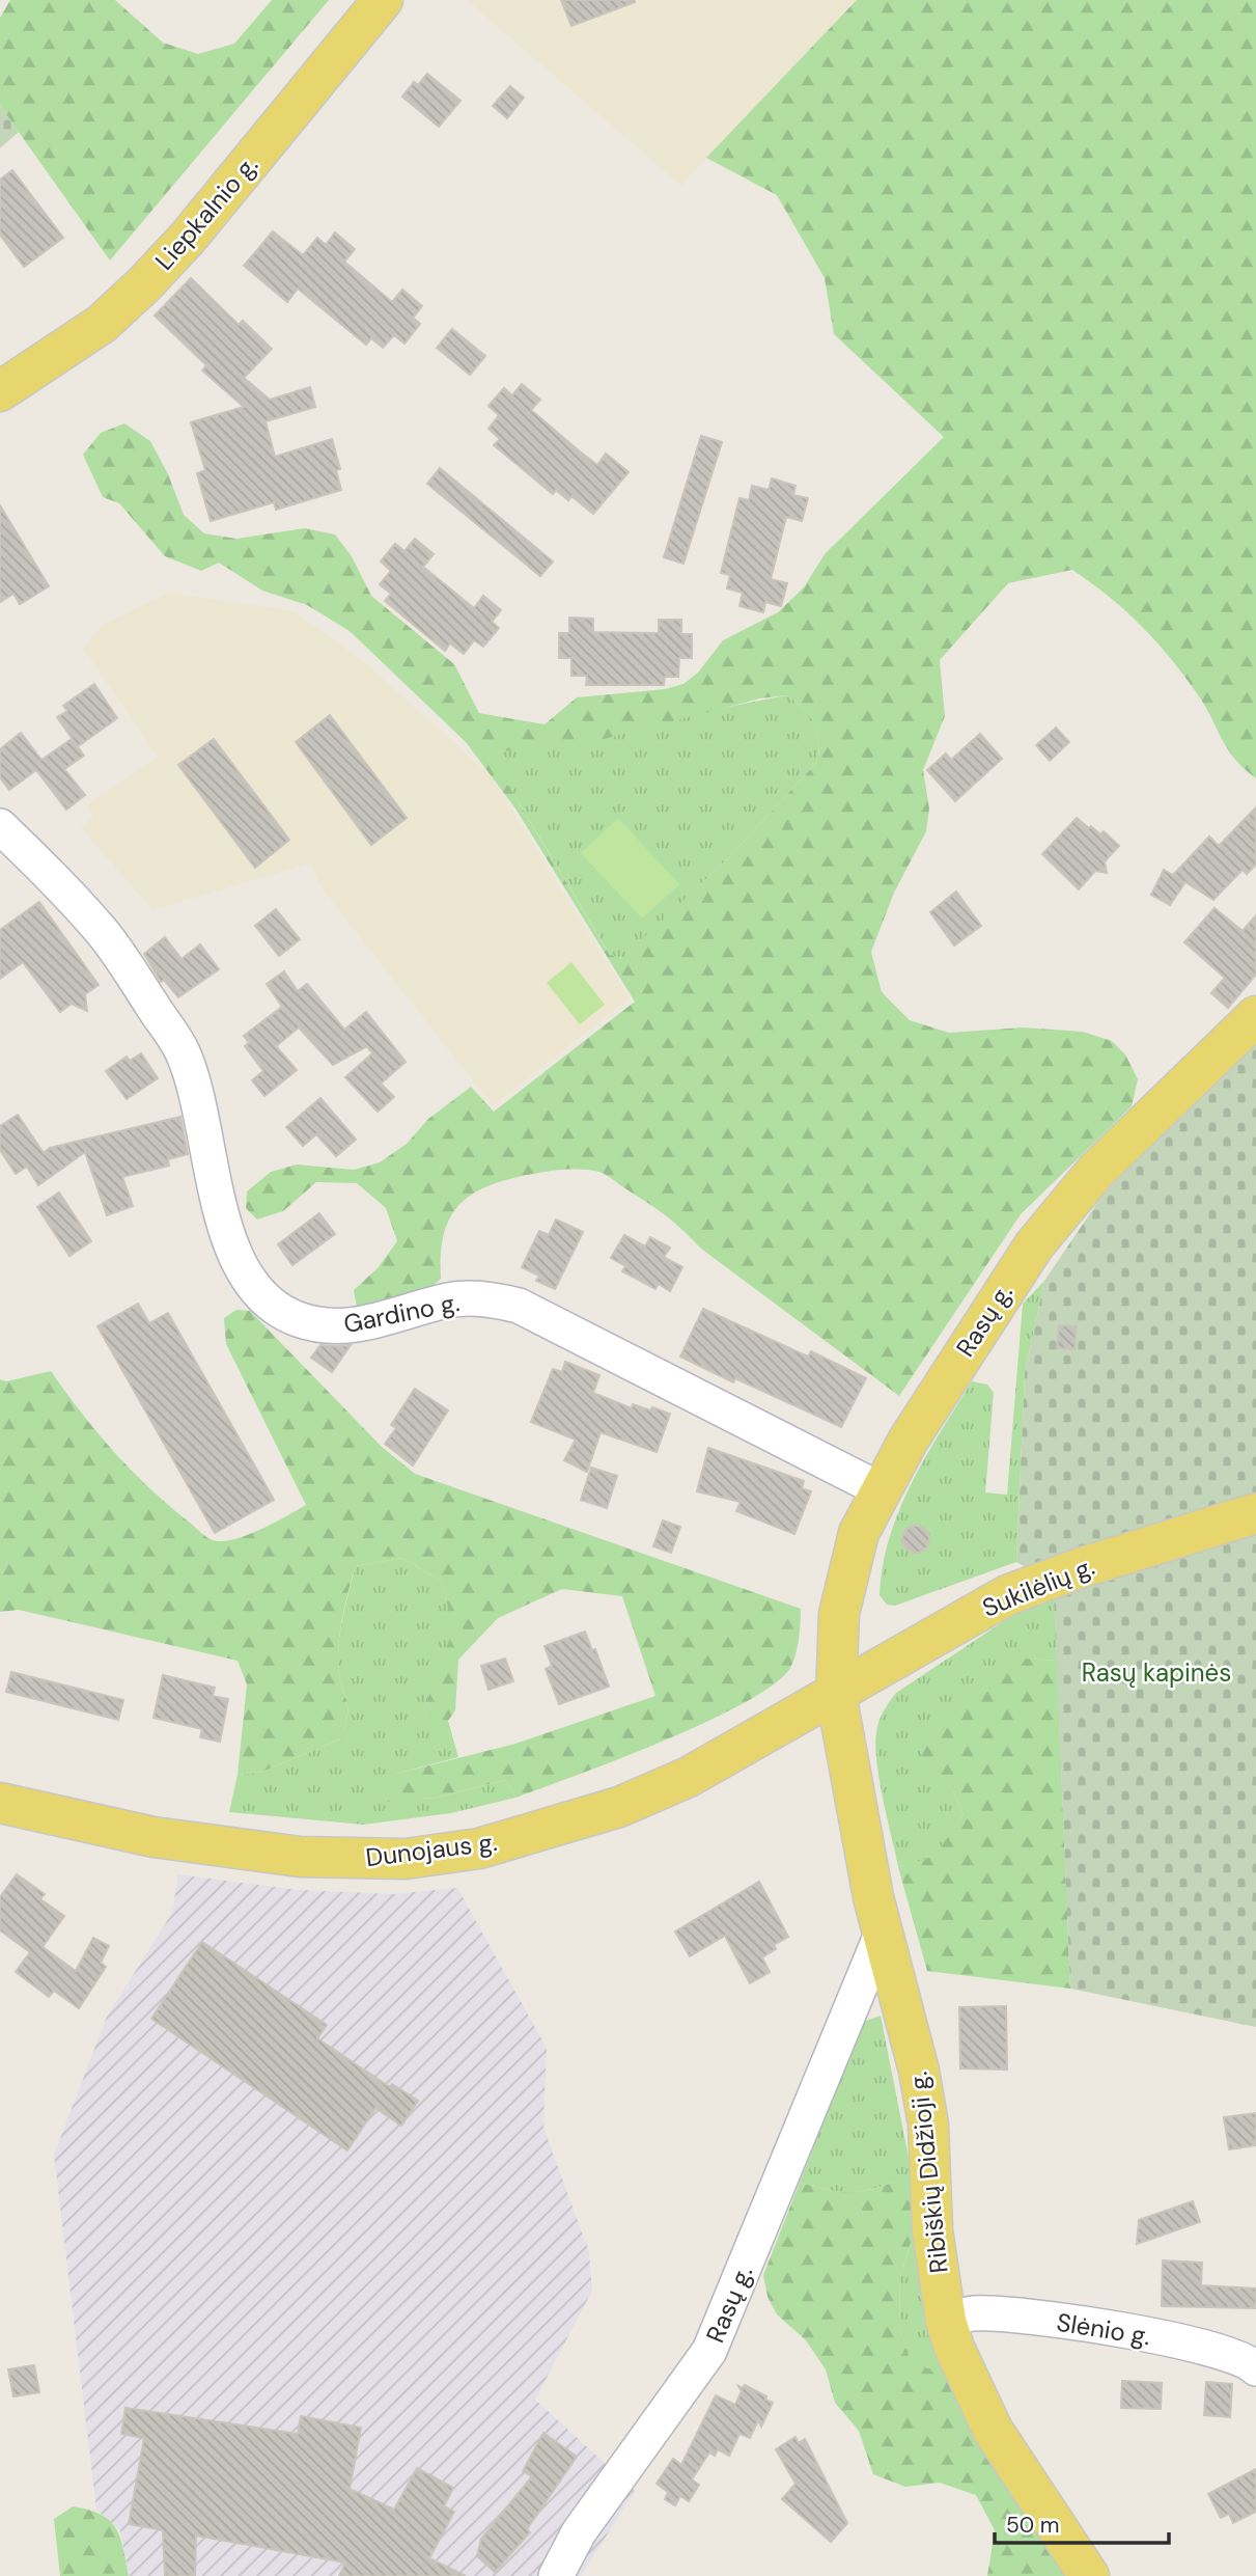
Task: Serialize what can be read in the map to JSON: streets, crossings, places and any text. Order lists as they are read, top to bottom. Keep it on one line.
{"streets":{"main road":["Liepkalnio g.","Rasų g.","Sukilėlių g.","Dunojaus g.","Ribiškių Didžioji g."],"street":["Gardino g.","Slėnio g."]},"crossings":[["Gardino g.","Rasų g."],["Rasų g.","Sukilėlių g."],["Rasų g.","Dunojaus g."],["Rasų g.","Ribiškių Didžioji g."],["Sukilėlių g.","Dunojaus g."],["Sukilėlių g.","Ribiškių Didžioji g."],["Dunojaus g.","Ribiškių Didžioji g."],["Ribiškių Didžioji g.","Slėnio g."]],"parks":["Rasų kapinės"],"scale_bar":"50 m"}
